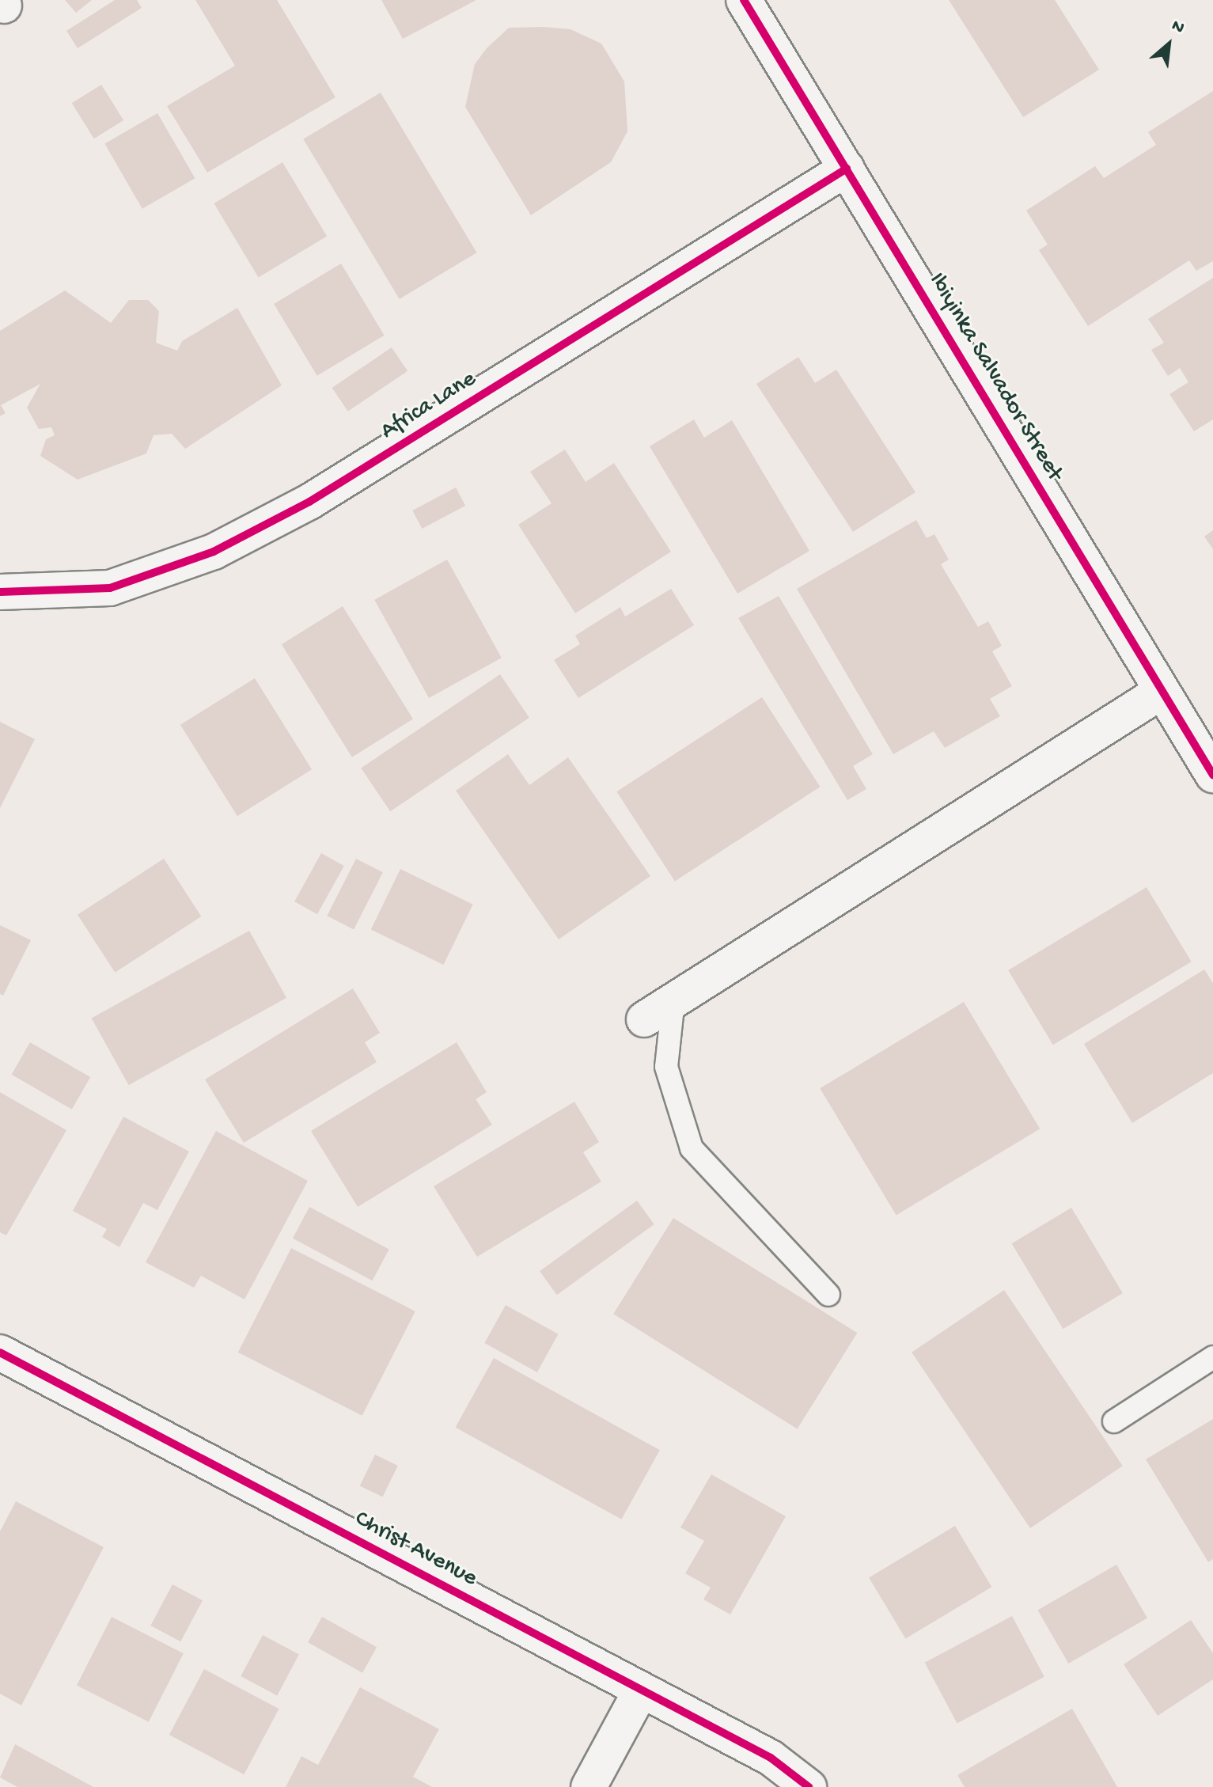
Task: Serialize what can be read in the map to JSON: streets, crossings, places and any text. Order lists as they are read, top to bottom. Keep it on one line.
{"streets":{"street":["Ibiyinka Salvador Street","Africa Lane","Christ Avenue"]},"crossings":[["Ibiyinka Salvador Street","Africa Lane"]],"north":"top right"}
